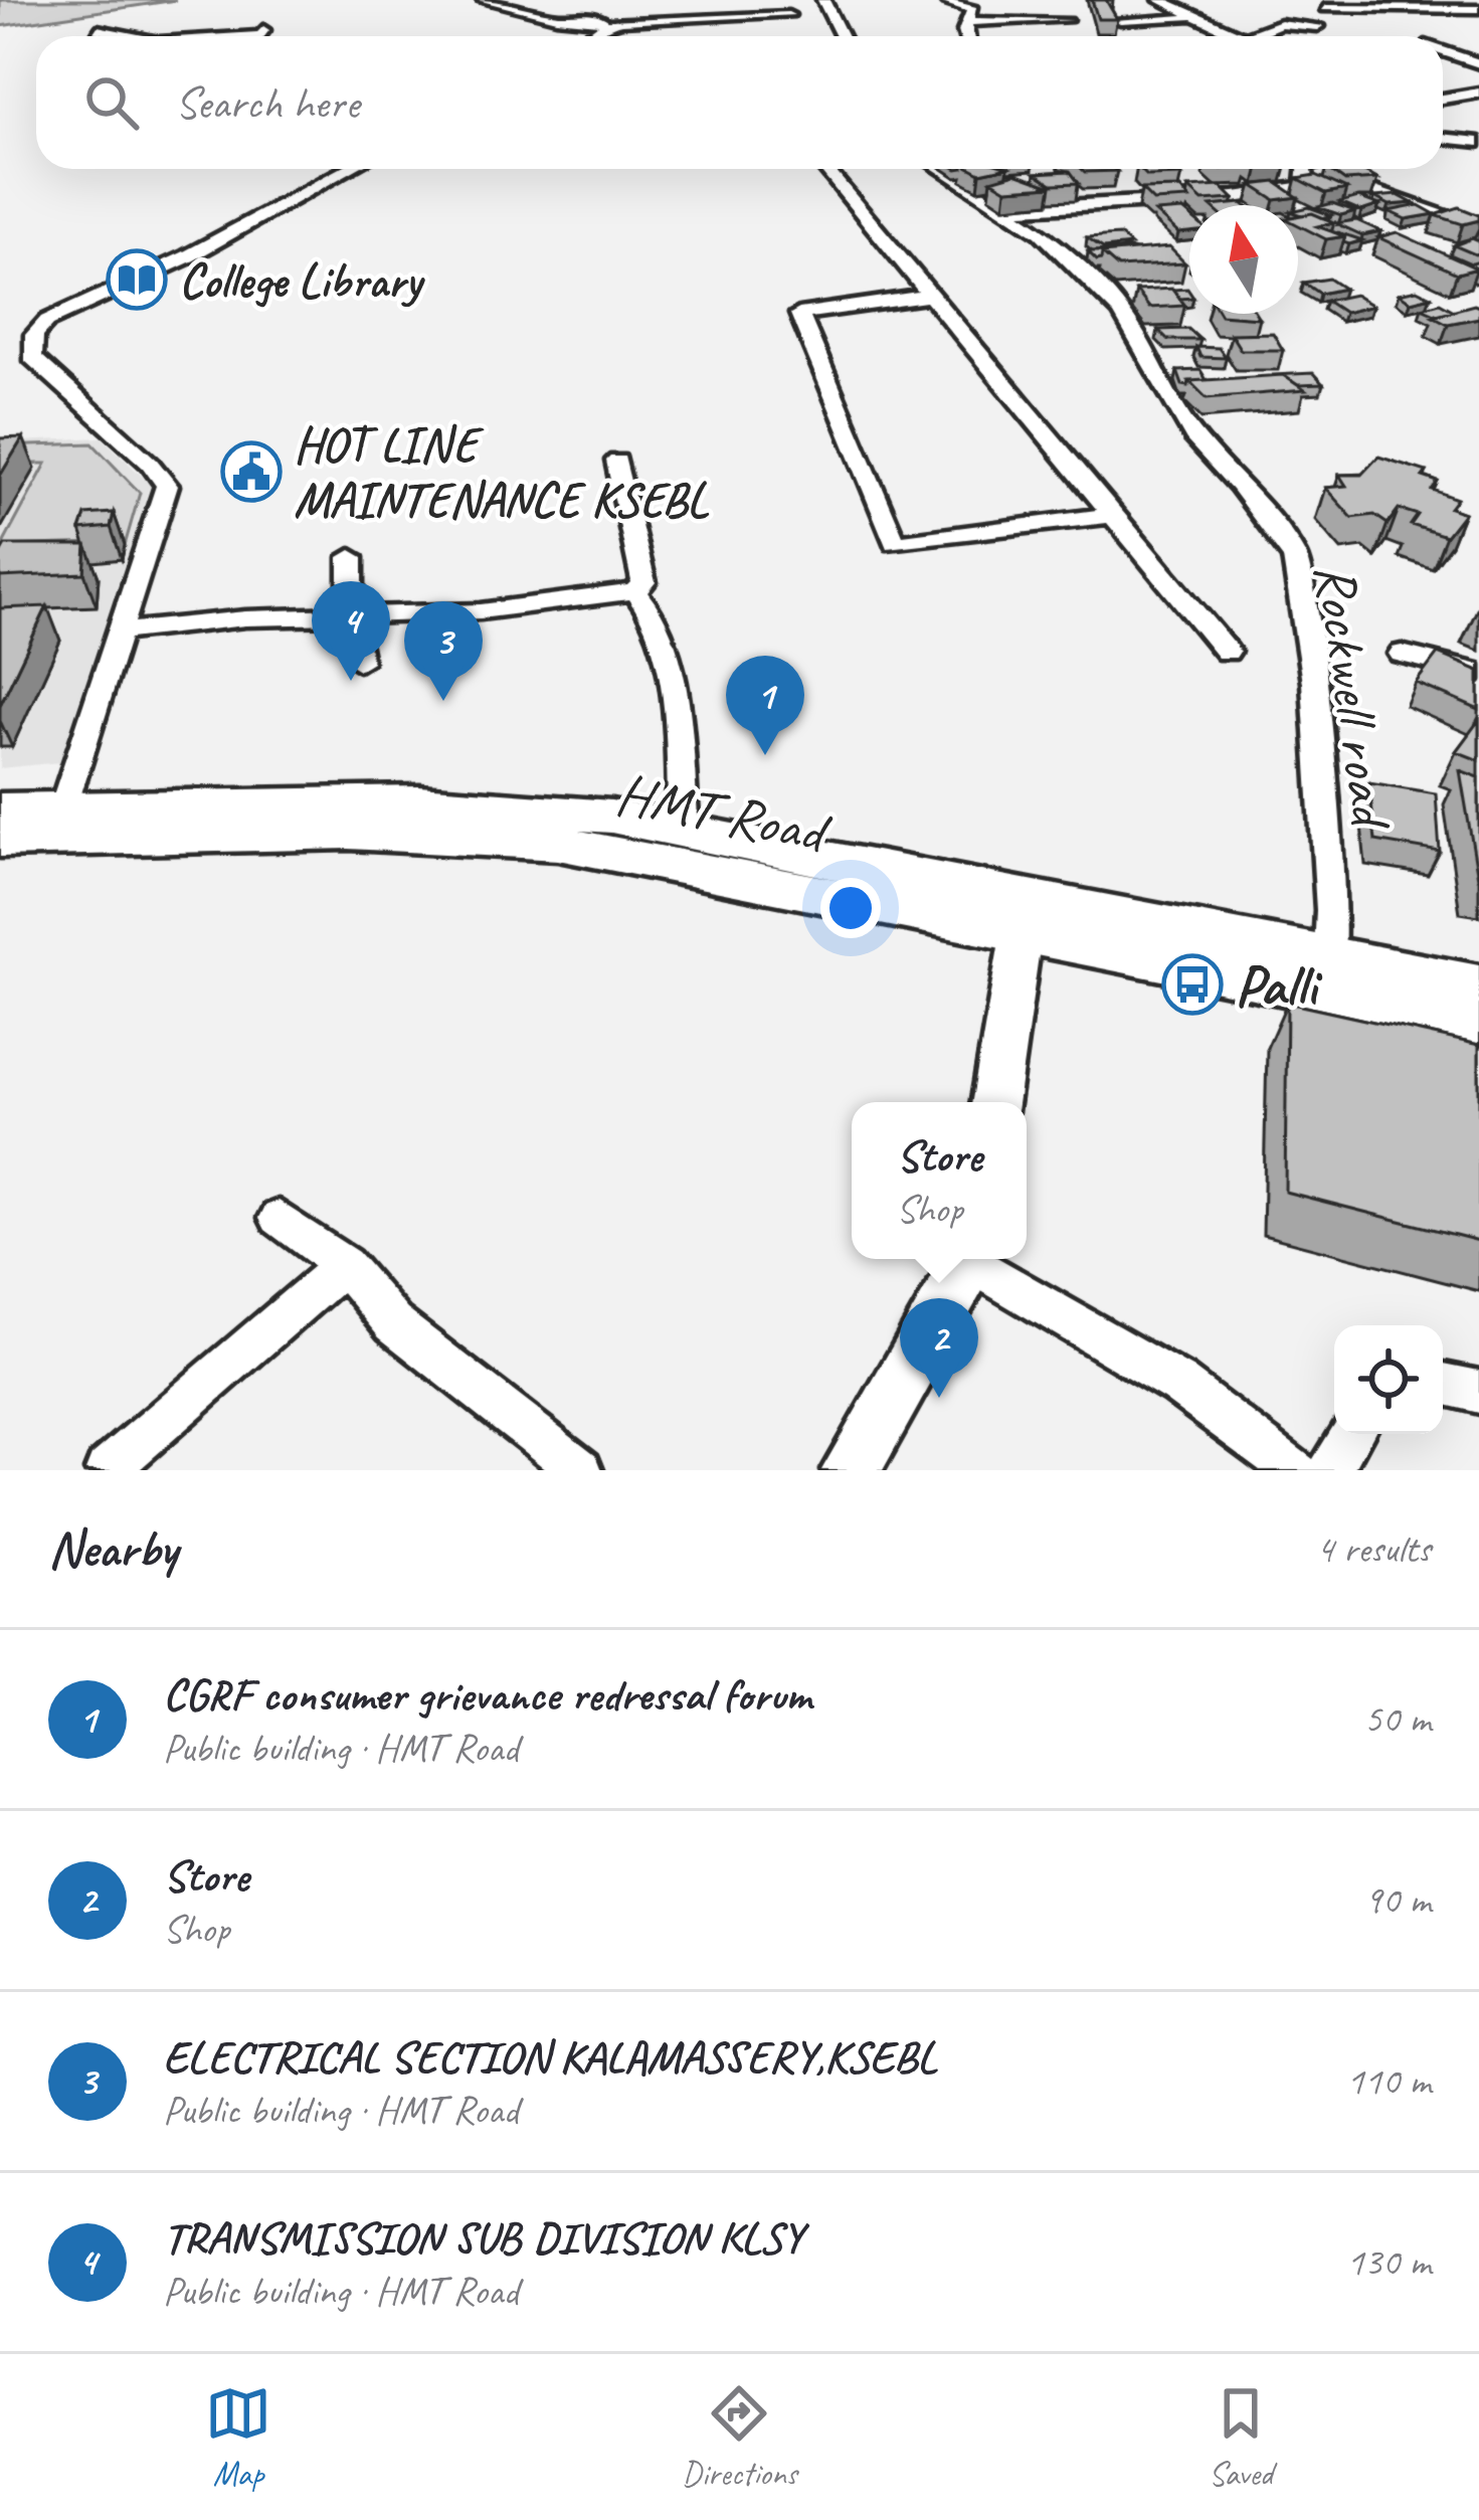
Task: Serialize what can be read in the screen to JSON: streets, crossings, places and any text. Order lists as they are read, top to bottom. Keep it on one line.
{"streets":{"main road":["HMT Road"],"street":["Rockwell road"]},"crossings":[["Rockwell road","HMT Road"]],"places":{"library":["College Library"],"public building":["HOT LINE MAINTENANCE KSEBL"],"bus stop":["Palli"]},"north":"top","page":{"search":"Search here","pins":["4","3","1","2"],"popup":["Store","Shop"],"heading":["Nearby","4 results"],"list":[{"mark":"1","name":"CGRF consumer grievance redressal forum","note":"Public building · HMT Road","value":"50 m"},{"mark":"2","name":"Store","note":"Shop","value":"90 m"},{"mark":"3","name":"ELECTRICAL SECTION KALAMASSERY,KSEBL","note":"Public building · HMT Road","value":"110 m"},{"mark":"4","name":"TRANSMISSION SUB DIVISION KLSY","note":"Public building · HMT Road","value":"130 m"}],"nav":["Map","Directions","Saved"]}}
